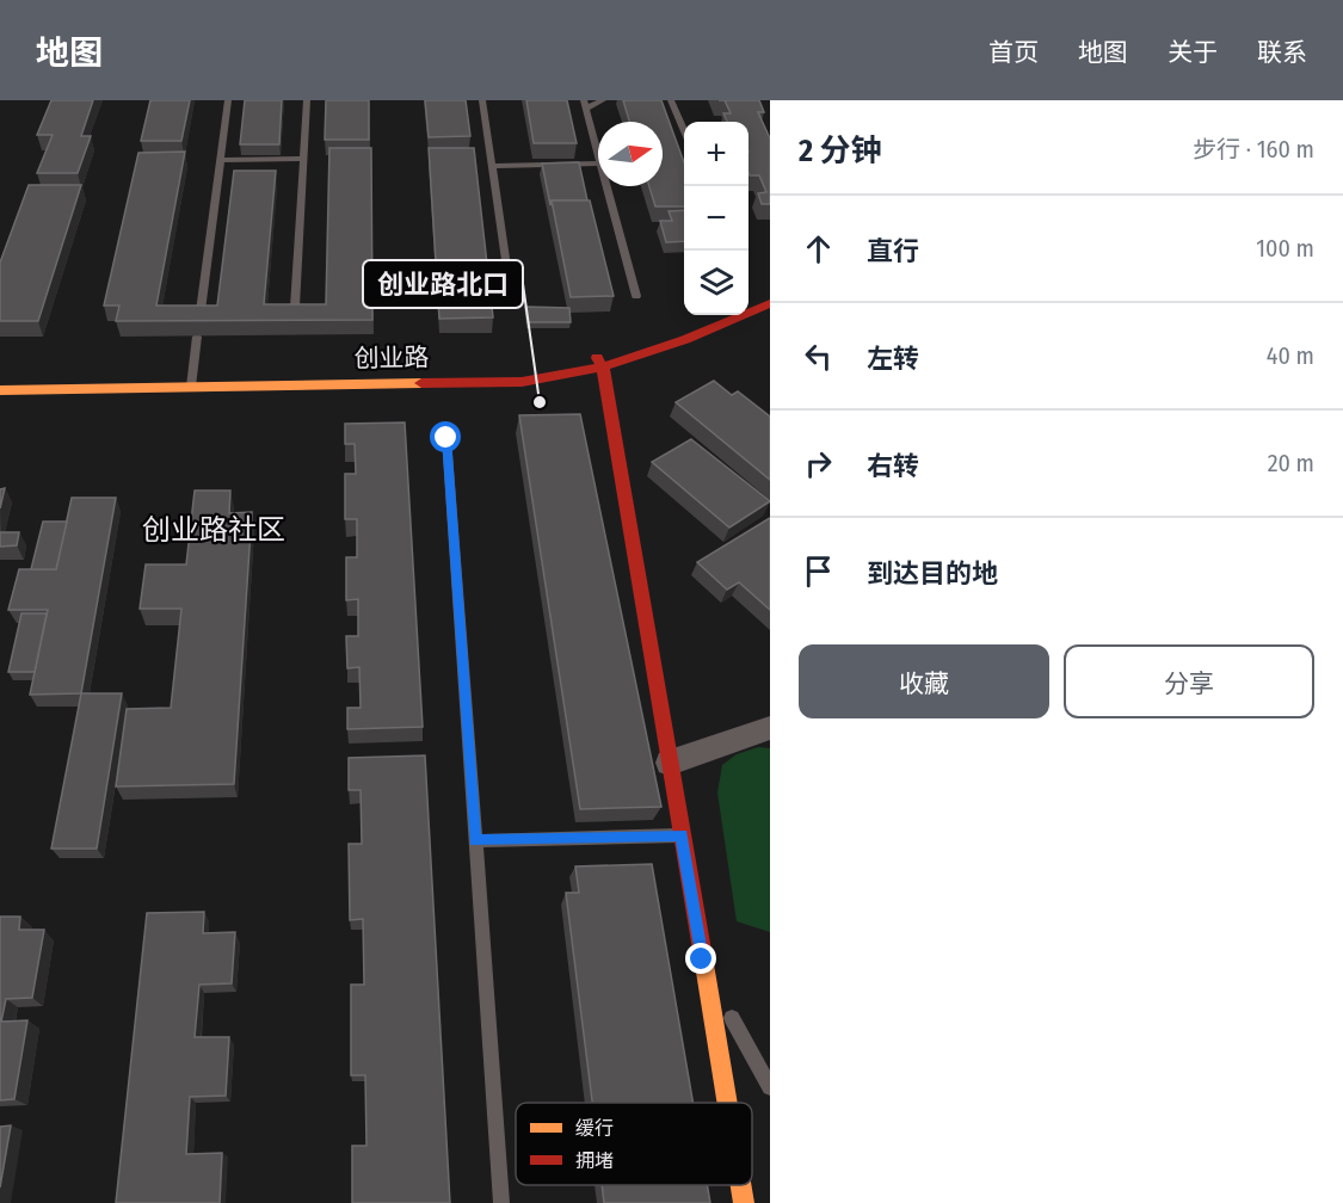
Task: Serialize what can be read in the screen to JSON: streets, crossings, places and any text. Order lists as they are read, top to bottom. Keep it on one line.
{"streets":{"street":["创业路"]},"districts":["创业路社区"],"places":["创业路北口"],"legend":["缓行","拥堵"],"north":"right","page":{"header":"地图","nav":["首页","地图","关于","联系"],"heading":["2 分钟","步行 · 160 m"],"map_buttons":["+","−"],"list":[["直行","100 m"],["左转","40 m"],["右转","20 m"],"到达目的地"],"buttons":["收藏","分享"]}}
